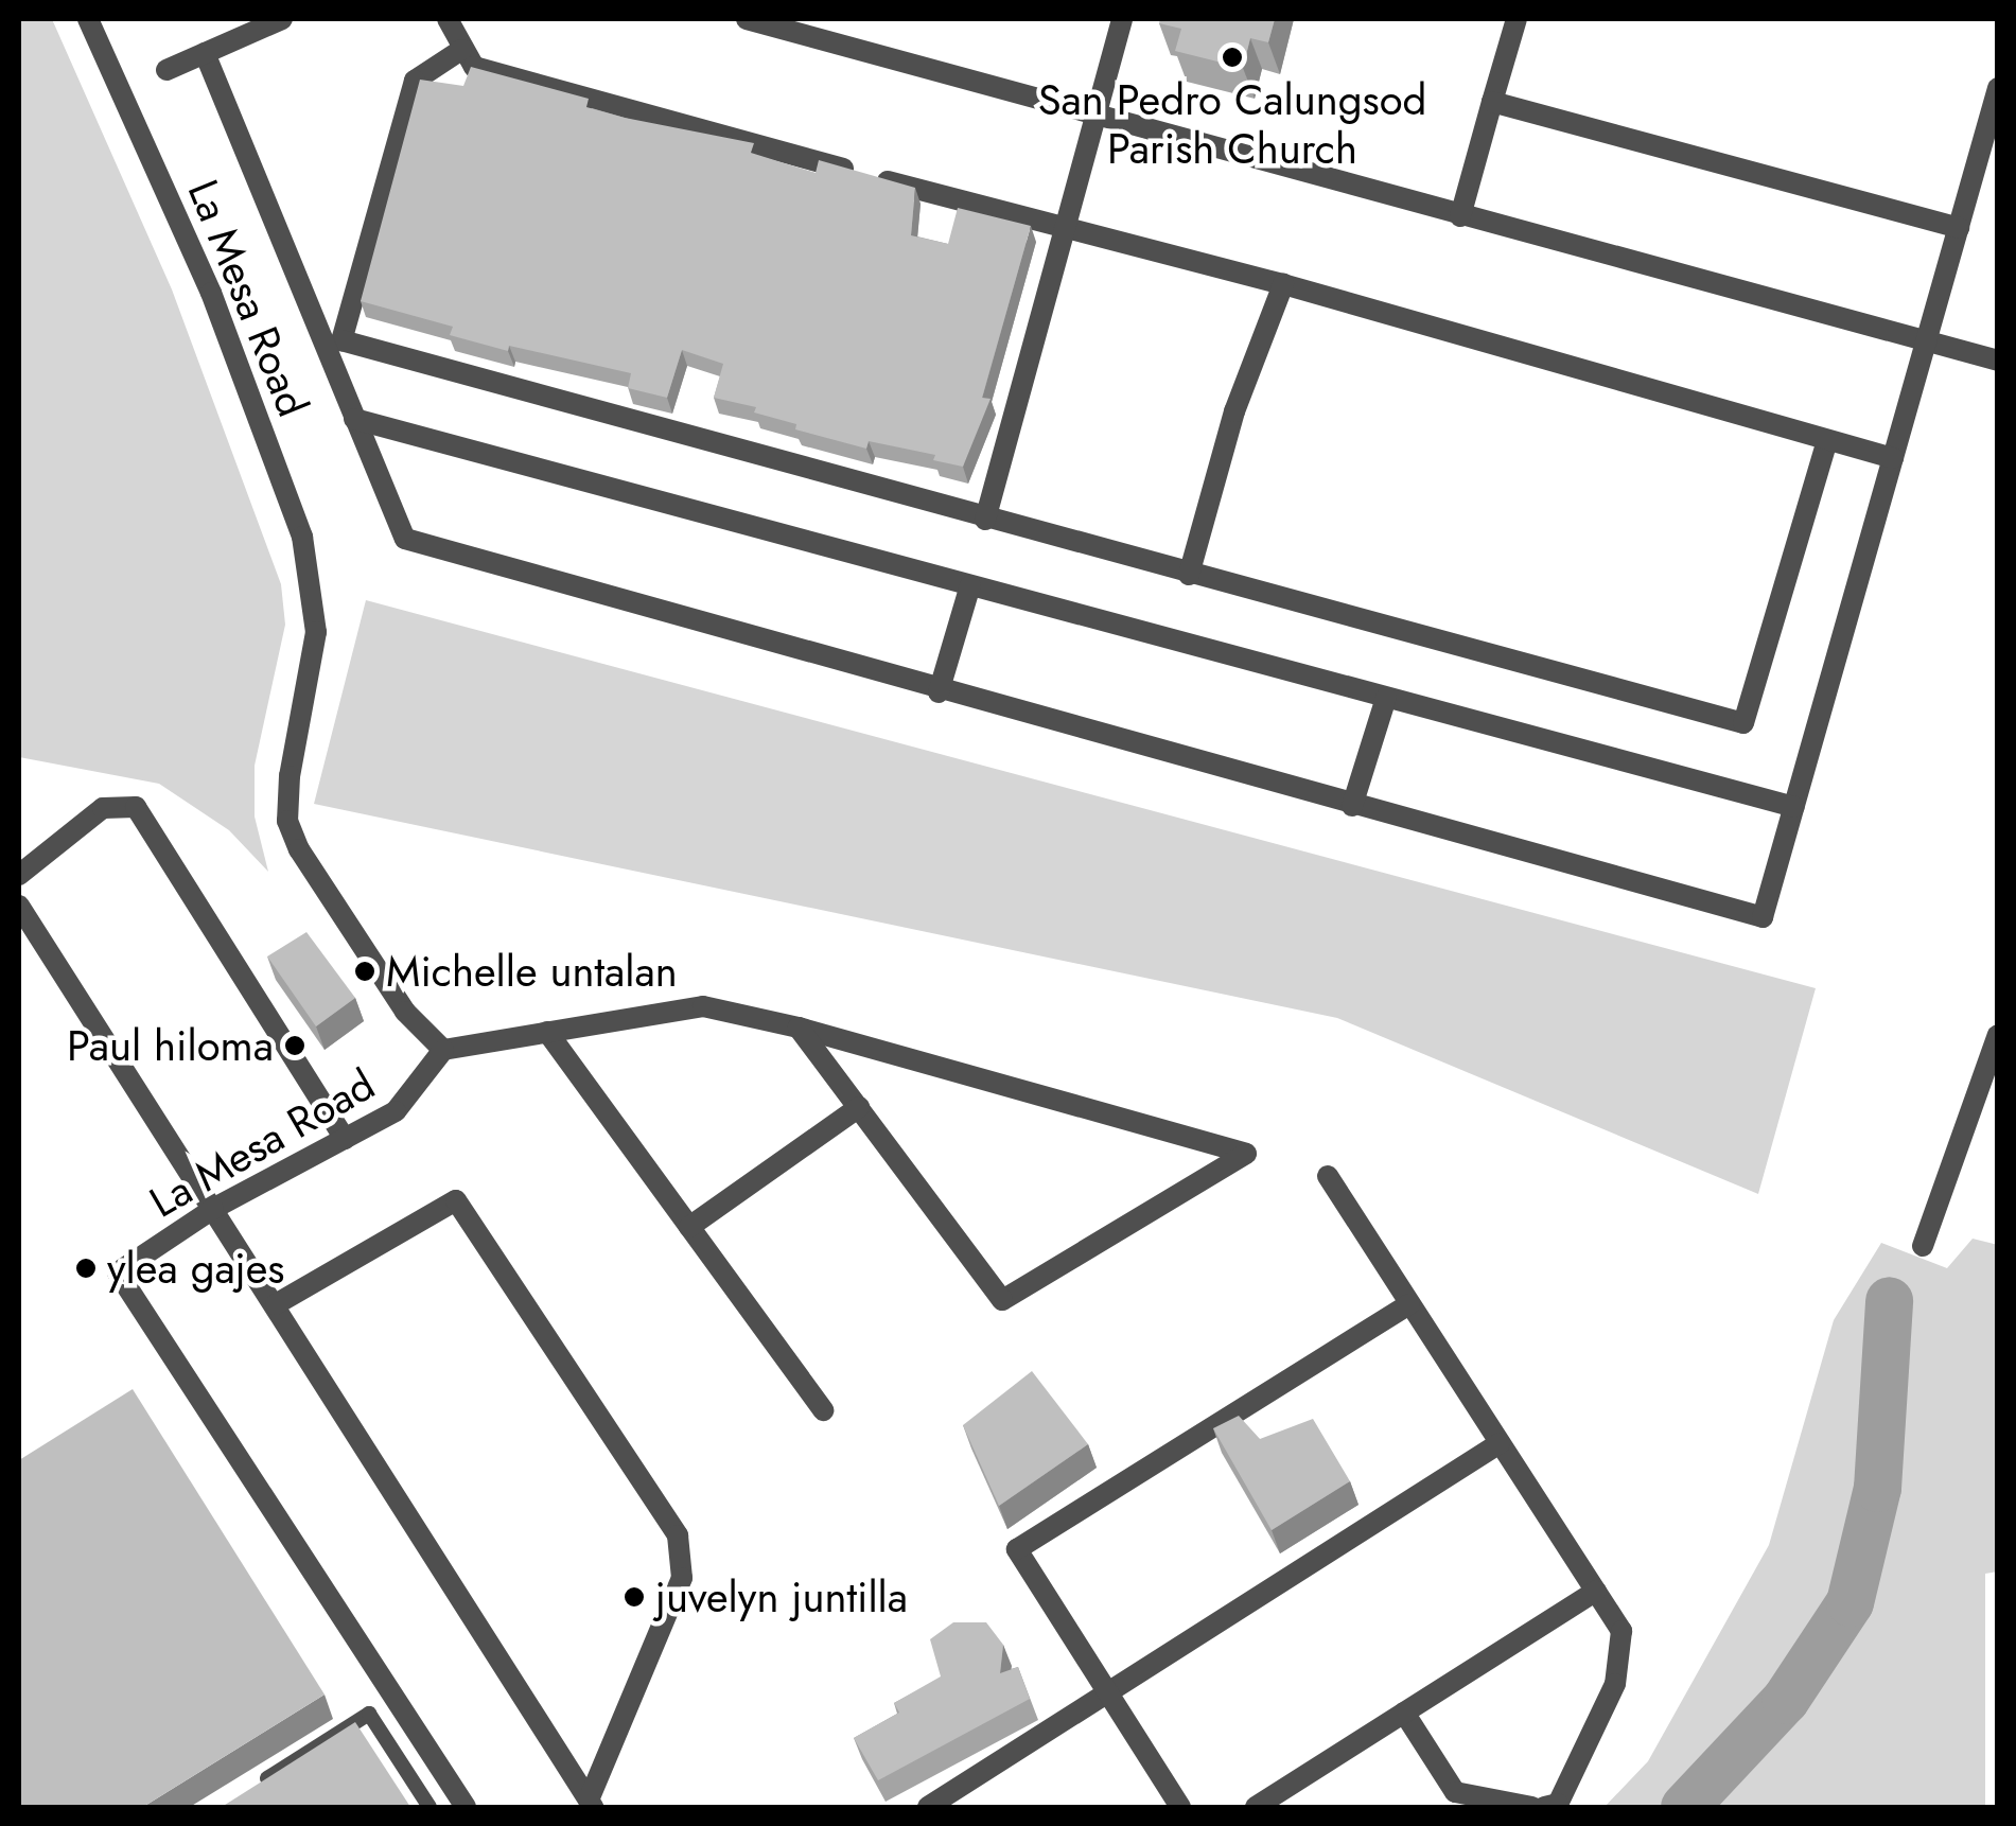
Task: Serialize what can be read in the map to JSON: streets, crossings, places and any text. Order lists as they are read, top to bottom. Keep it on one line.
{"streets":{"street":["La Mesa Road"]},"places":["San Pedro Calungsod Parish Church","Michelle untalan","Paul hiloma","ylea gajes","juvelyn juntilla"]}
